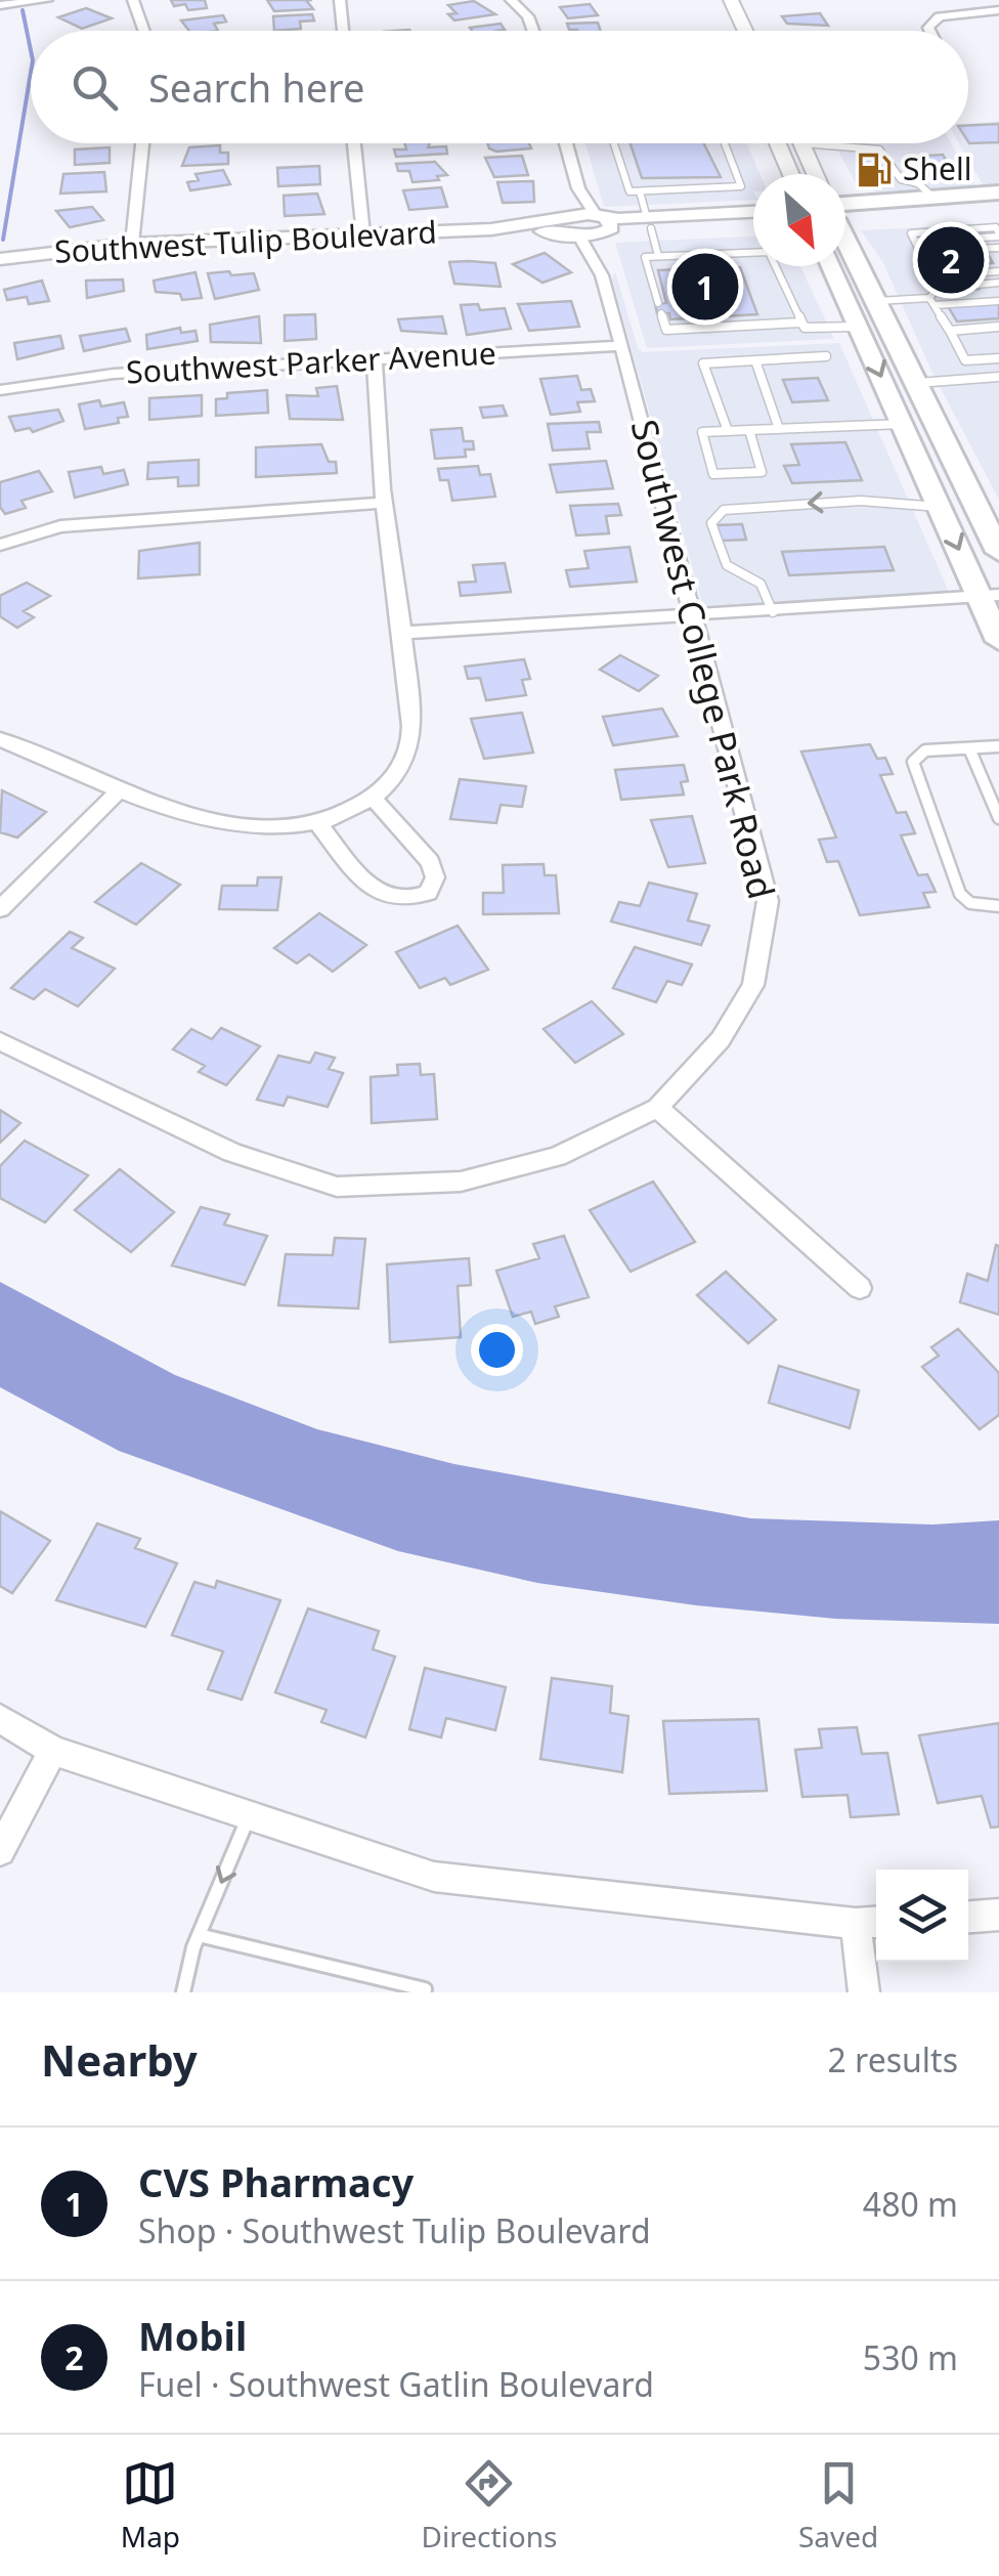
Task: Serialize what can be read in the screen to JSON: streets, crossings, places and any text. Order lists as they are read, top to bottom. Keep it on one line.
{"streets":{"street":["Southwest Tulip Boulevard","Southwest Parker Avenue","Southwest College Park Road"]},"crossings":[["Southwest Tulip Boulevard","Southwest College Park Road"],["Southwest Parker Avenue","Southwest College Park Road"]],"places":{"fuel station":["Shell"]},"north":"bottom right","page":{"search":"Search here","pins":["2","1"],"heading":["Nearby","2 results"],"list":[{"mark":"1","name":"CVS Pharmacy","note":"Shop · Southwest Tulip Boulevard","value":"480 m"},{"mark":"2","name":"Mobil","note":"Fuel · Southwest Gatlin Boulevard","value":"530 m"}],"nav":["Map","Directions","Saved"]}}
